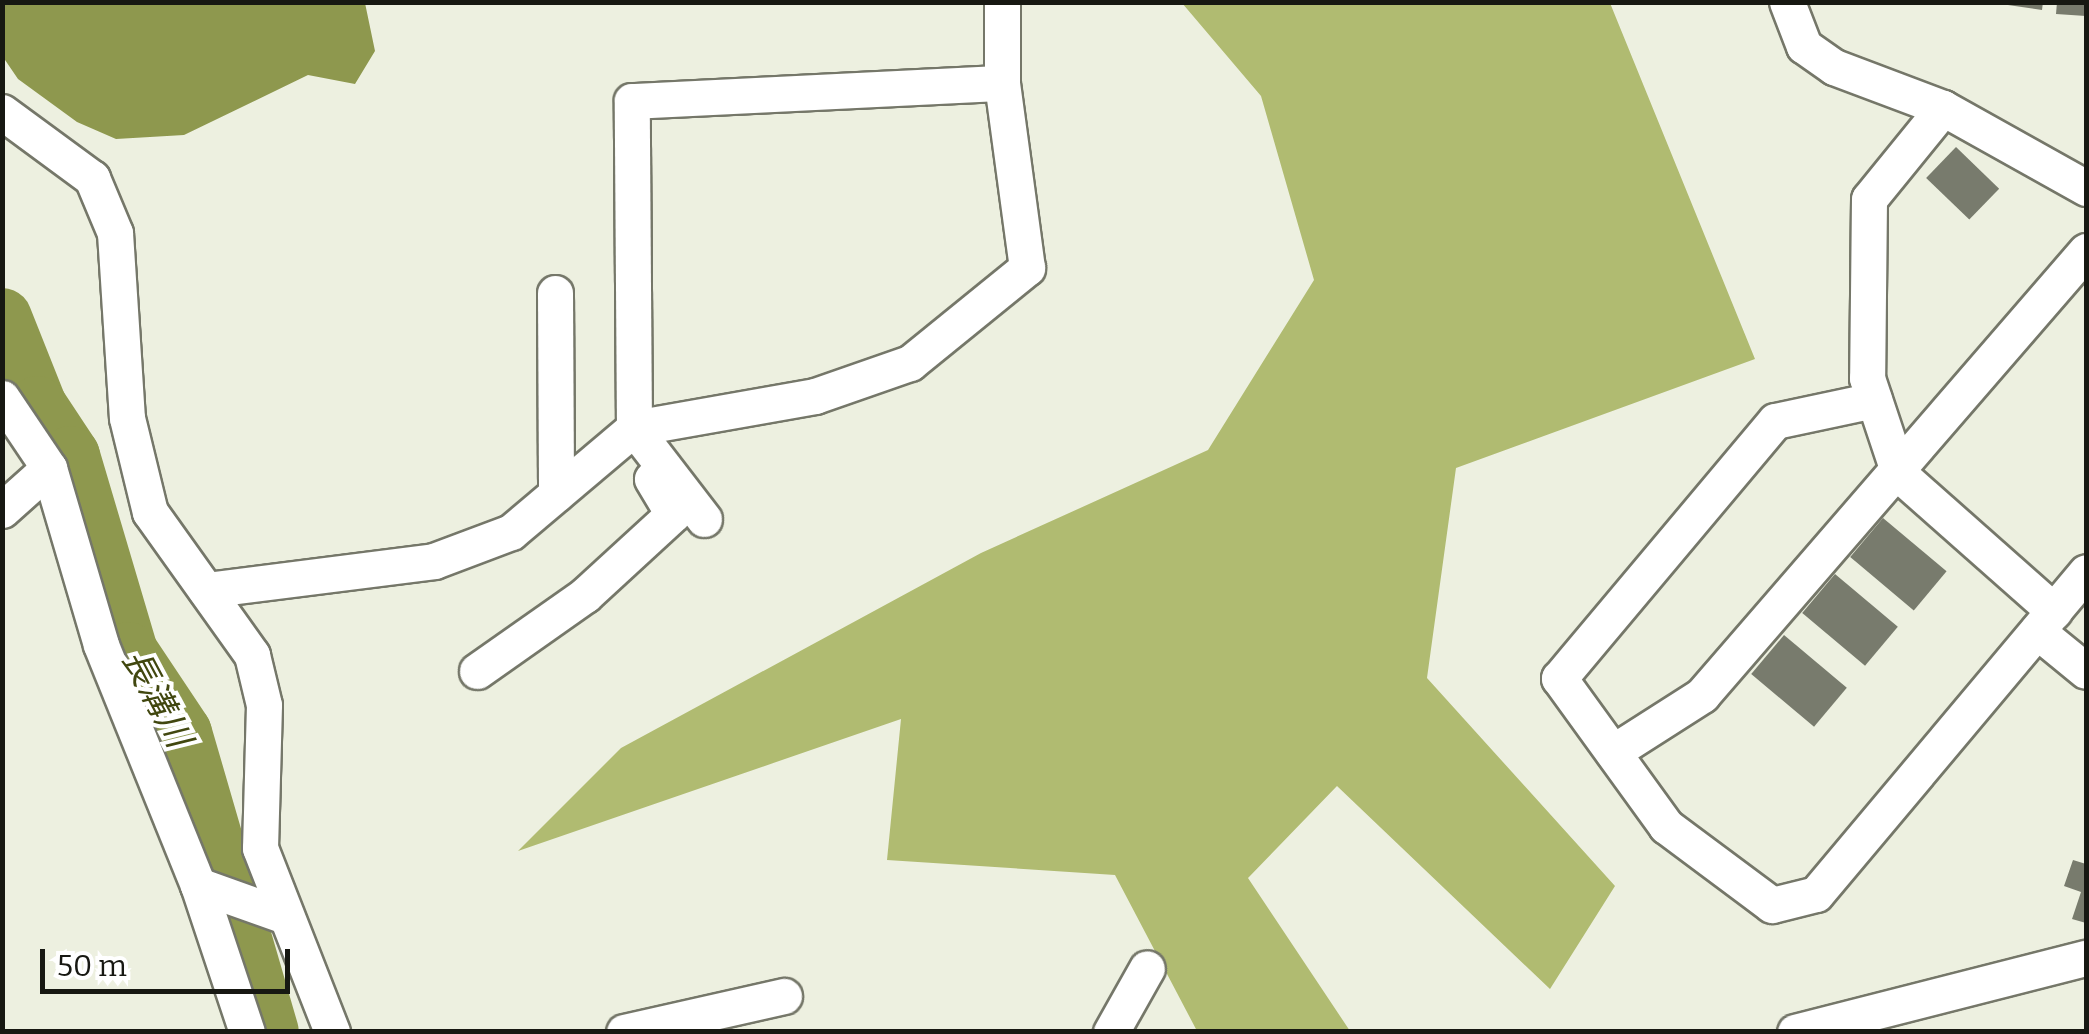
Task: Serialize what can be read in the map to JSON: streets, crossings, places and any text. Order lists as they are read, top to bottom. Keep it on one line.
{"water":["長溝川"],"scale_bar":"50 m"}
